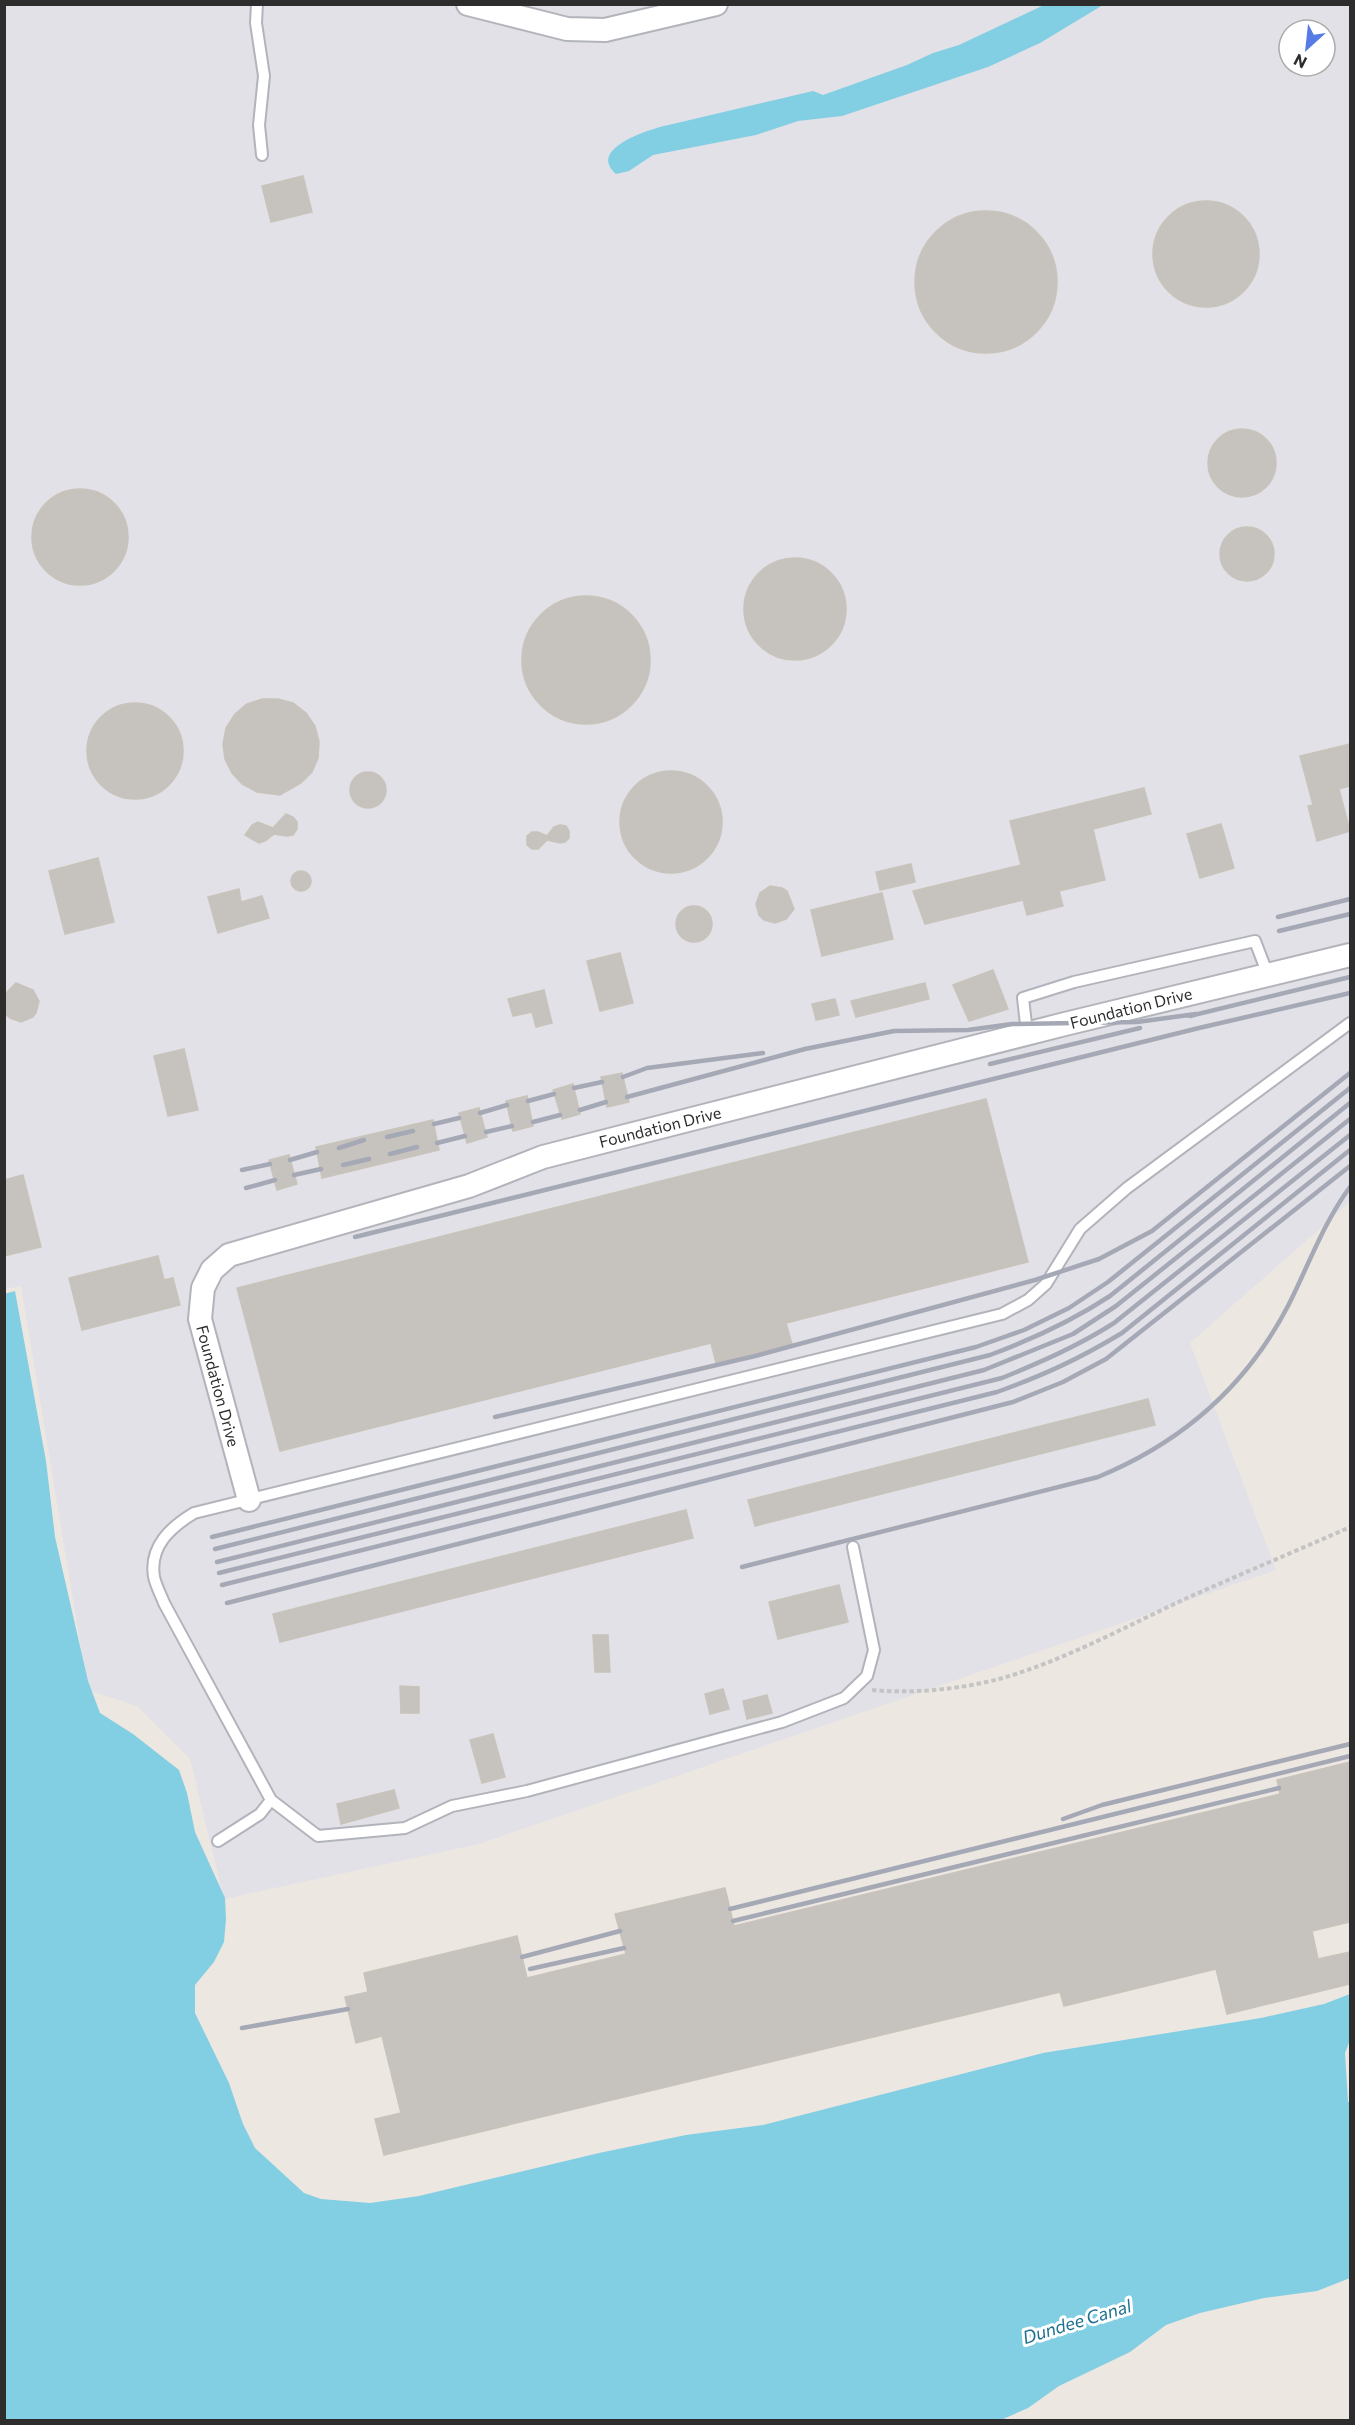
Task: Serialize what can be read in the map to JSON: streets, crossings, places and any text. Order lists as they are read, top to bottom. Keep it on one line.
{"streets":{"street":["Foundation Drive"]},"water":["Dundee Canal"],"north":"bottom left"}
